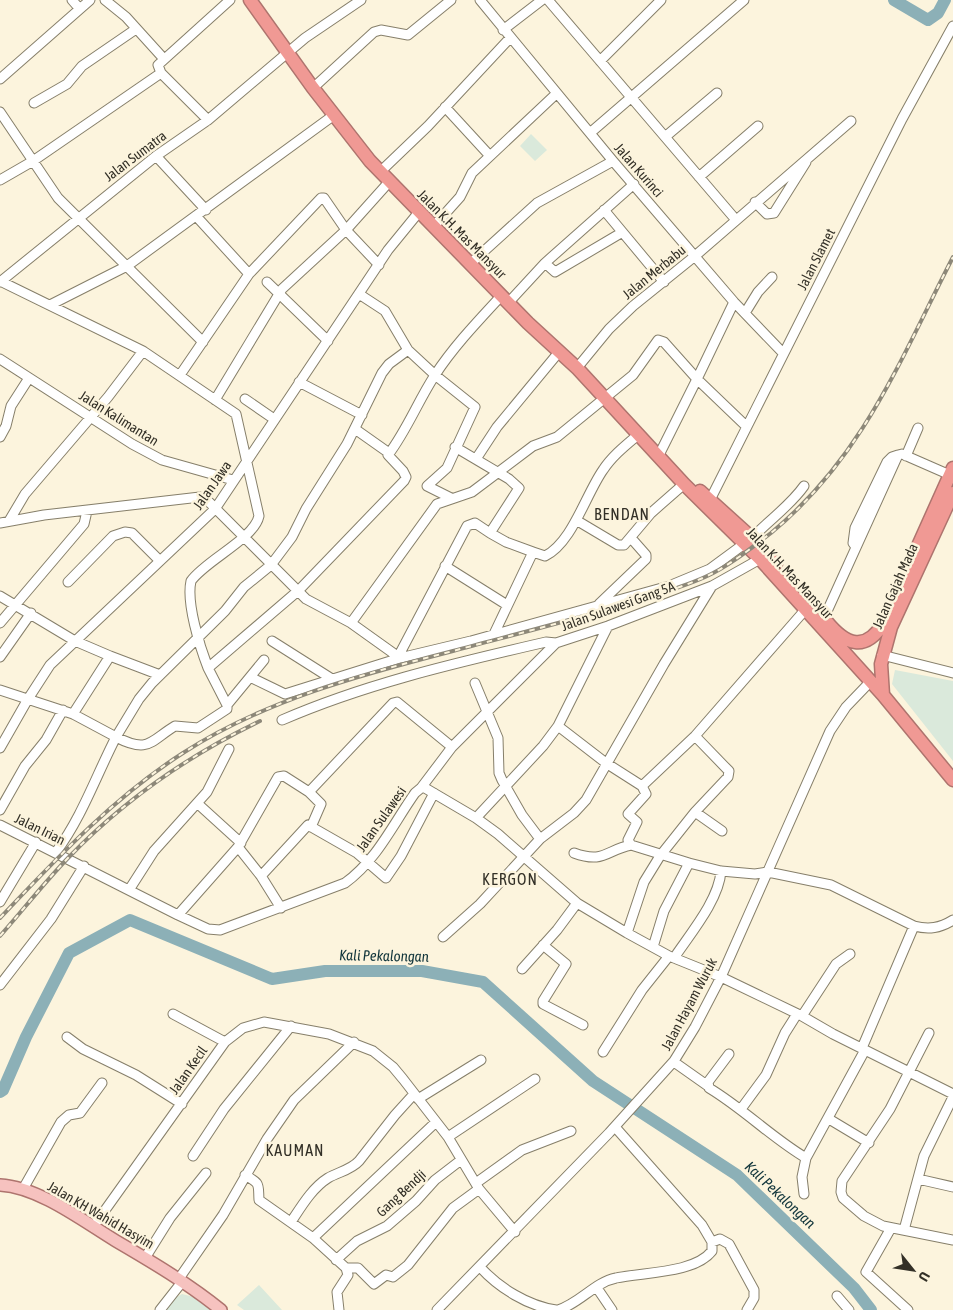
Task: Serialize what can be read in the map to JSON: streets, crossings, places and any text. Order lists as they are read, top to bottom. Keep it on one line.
{"streets":{"highway":["Jalan K.H. Mas Mansyur","Jalan Gajah Mada"],"main road":["Jalan KH Wahid Hasyim"],"street":["Jalan Sumatra","Jalan Kurinci","Jalan Slamet","Jalan Merbabu","Jalan Kalimantan","Jalan Jawa","Jalan Sulawesi Gang 5A","Jalan Sulawesi","Jalan Irian","Jalan Hayam Wuruk","Jalan Kecil","Gang Bendji"]},"crossings":[["Jalan Sumatra","Jalan K.H. Mas Mansyur"],["Jalan Kurinci","Jalan Slamet"],["Jalan Kurinci","Jalan Merbabu"],["Jalan K.H. Mas Mansyur","Jalan Slamet"],["Jalan K.H. Mas Mansyur","Jalan Merbabu"],["Jalan K.H. Mas Mansyur","Jalan Jawa"],["Jalan K.H. Mas Mansyur","Jalan Gajah Mada"],["Jalan K.H. Mas Mansyur","Jalan Sulawesi Gang 5A"],["Jalan K.H. Mas Mansyur","Jalan Hayam Wuruk"],["Jalan Kalimantan","Jalan Jawa"],["Jalan Sulawesi Gang 5A","Jalan Sulawesi"],["Jalan Sulawesi","Jalan Irian"],["Jalan Sulawesi","Jalan Hayam Wuruk"],["Jalan Hayam Wuruk","Jalan Kecil"],["Jalan Kecil","Gang Bendji"],["Jalan Kecil","Jalan KH Wahid Hasyim"]],"districts":["BENDAN","KERGON","KAUMAN"],"water":["Kali Pekalongan"],"north":"bottom right"}
